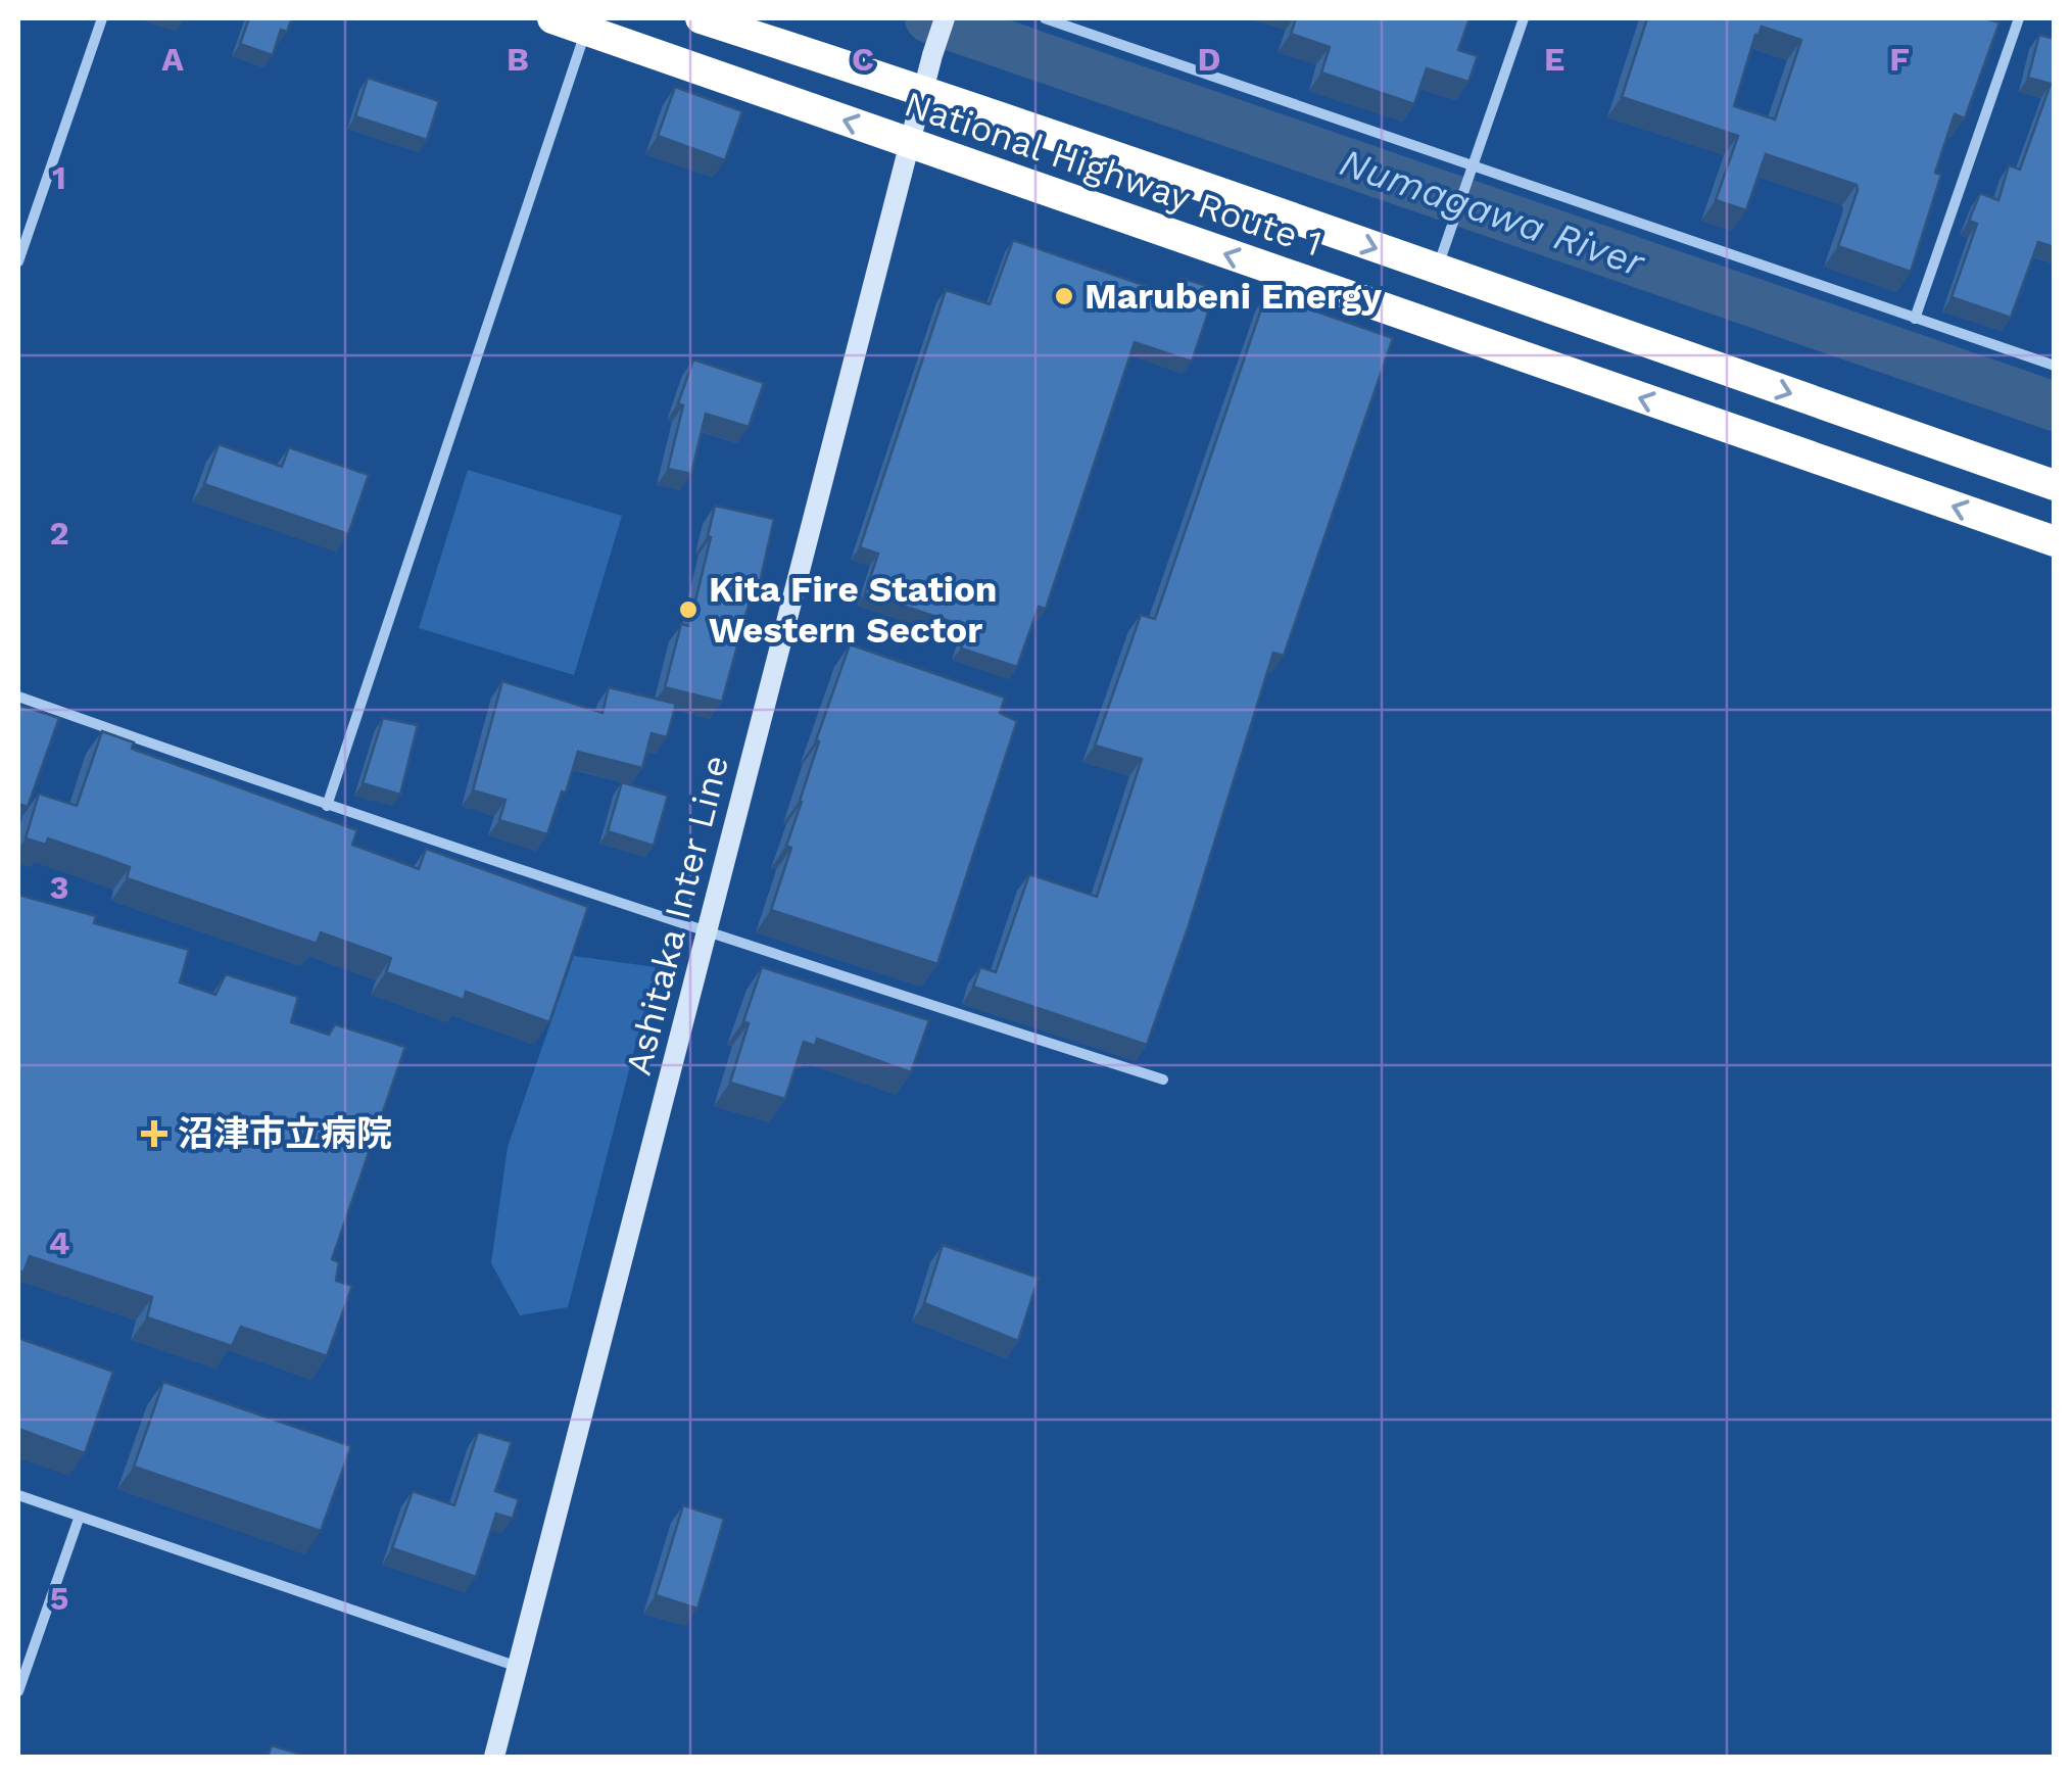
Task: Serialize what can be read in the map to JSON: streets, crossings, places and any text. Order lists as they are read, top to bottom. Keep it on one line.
{"streets":{"highway":["National Highway Route 1"],"main road":["Ashitaka Inter Line"]},"crossings":[["National Highway Route 1","Ashitaka Inter Line"]],"water":["Numagawa River"],"places":{"other":["Marubeni Energy","Kita Fire Station Western Sector"],"health":["沼津市立病院"]},"grid":{"columns":["A","B","C","D","E","F"],"rows":["1","2","3","4","5"]}}
